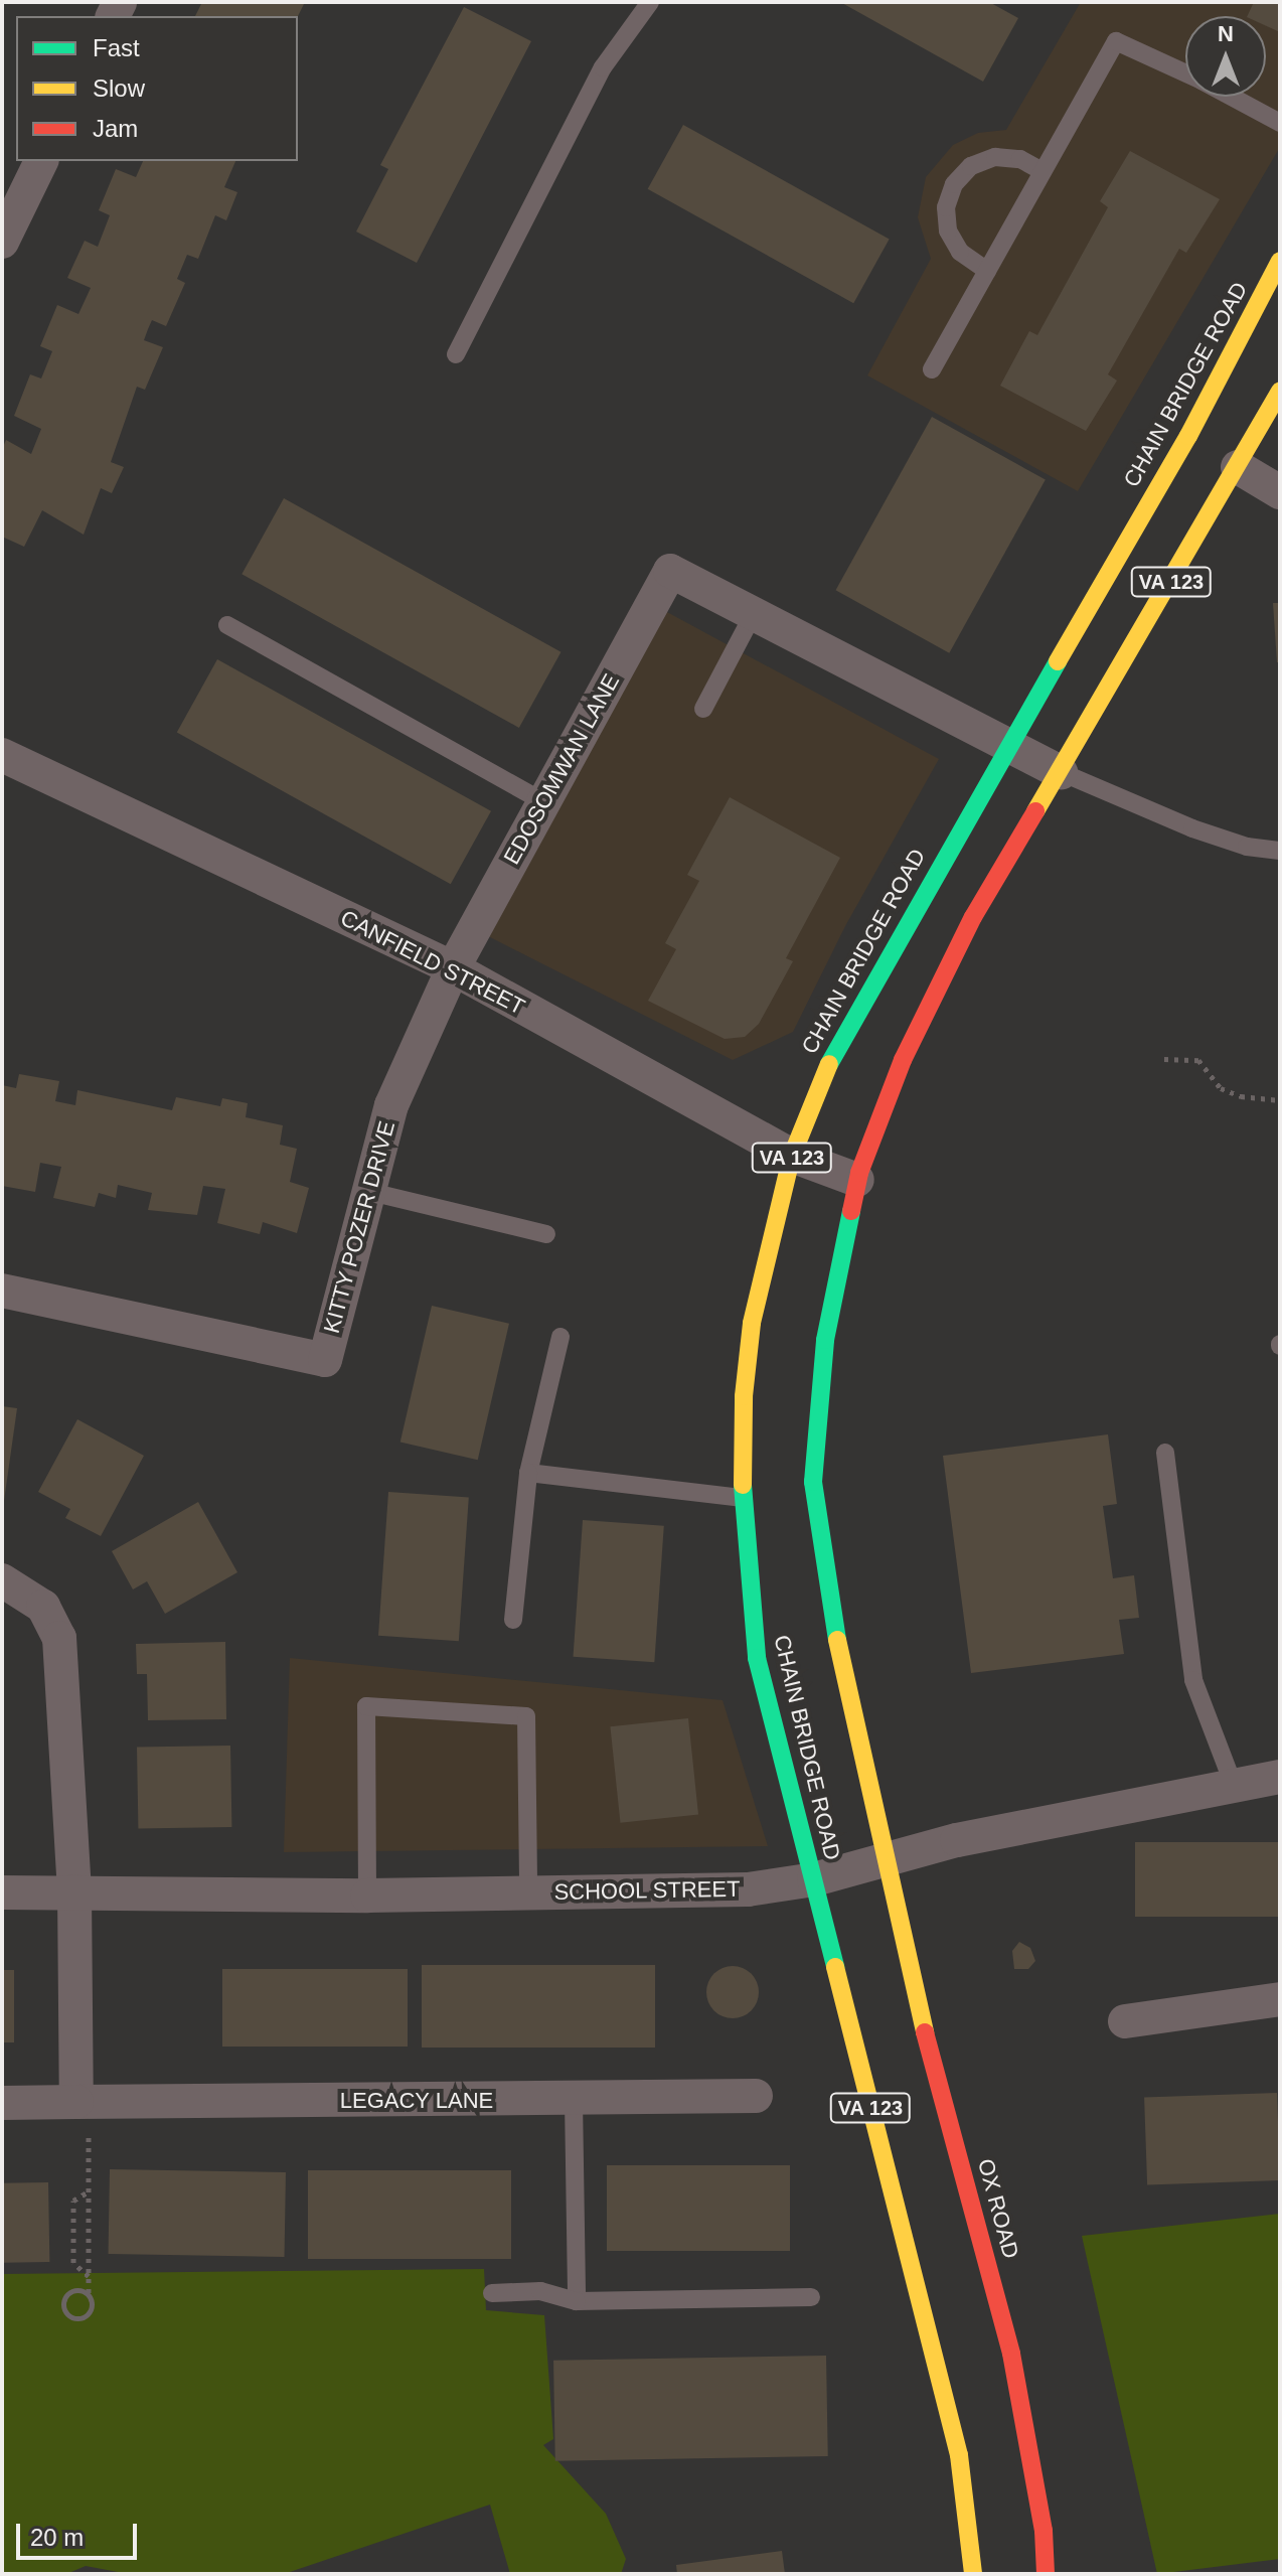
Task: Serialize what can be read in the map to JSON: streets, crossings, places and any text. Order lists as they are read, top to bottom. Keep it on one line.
{"streets":{"main road":["CHAIN BRIDGE ROAD","VA 123","OX ROAD"],"street":["EDOSOMWAN LANE","CANFIELD STREET","KITTY POZER DRIVE","SCHOOL STREET","LEGACY LANE"]},"crossings":[["CHAIN BRIDGE ROAD","VA 123"],["CHAIN BRIDGE ROAD","CANFIELD STREET"],["CHAIN BRIDGE ROAD","SCHOOL STREET"],["VA 123","CANFIELD STREET"],["VA 123","SCHOOL STREET"],["VA 123","OX ROAD"],["EDOSOMWAN LANE","CANFIELD STREET"],["EDOSOMWAN LANE","KITTY POZER DRIVE"],["CANFIELD STREET","KITTY POZER DRIVE"],["SCHOOL STREET","OX ROAD"]],"legend":["Fast","Slow","Jam"],"scale_bar":"20 m","north":"top"}
